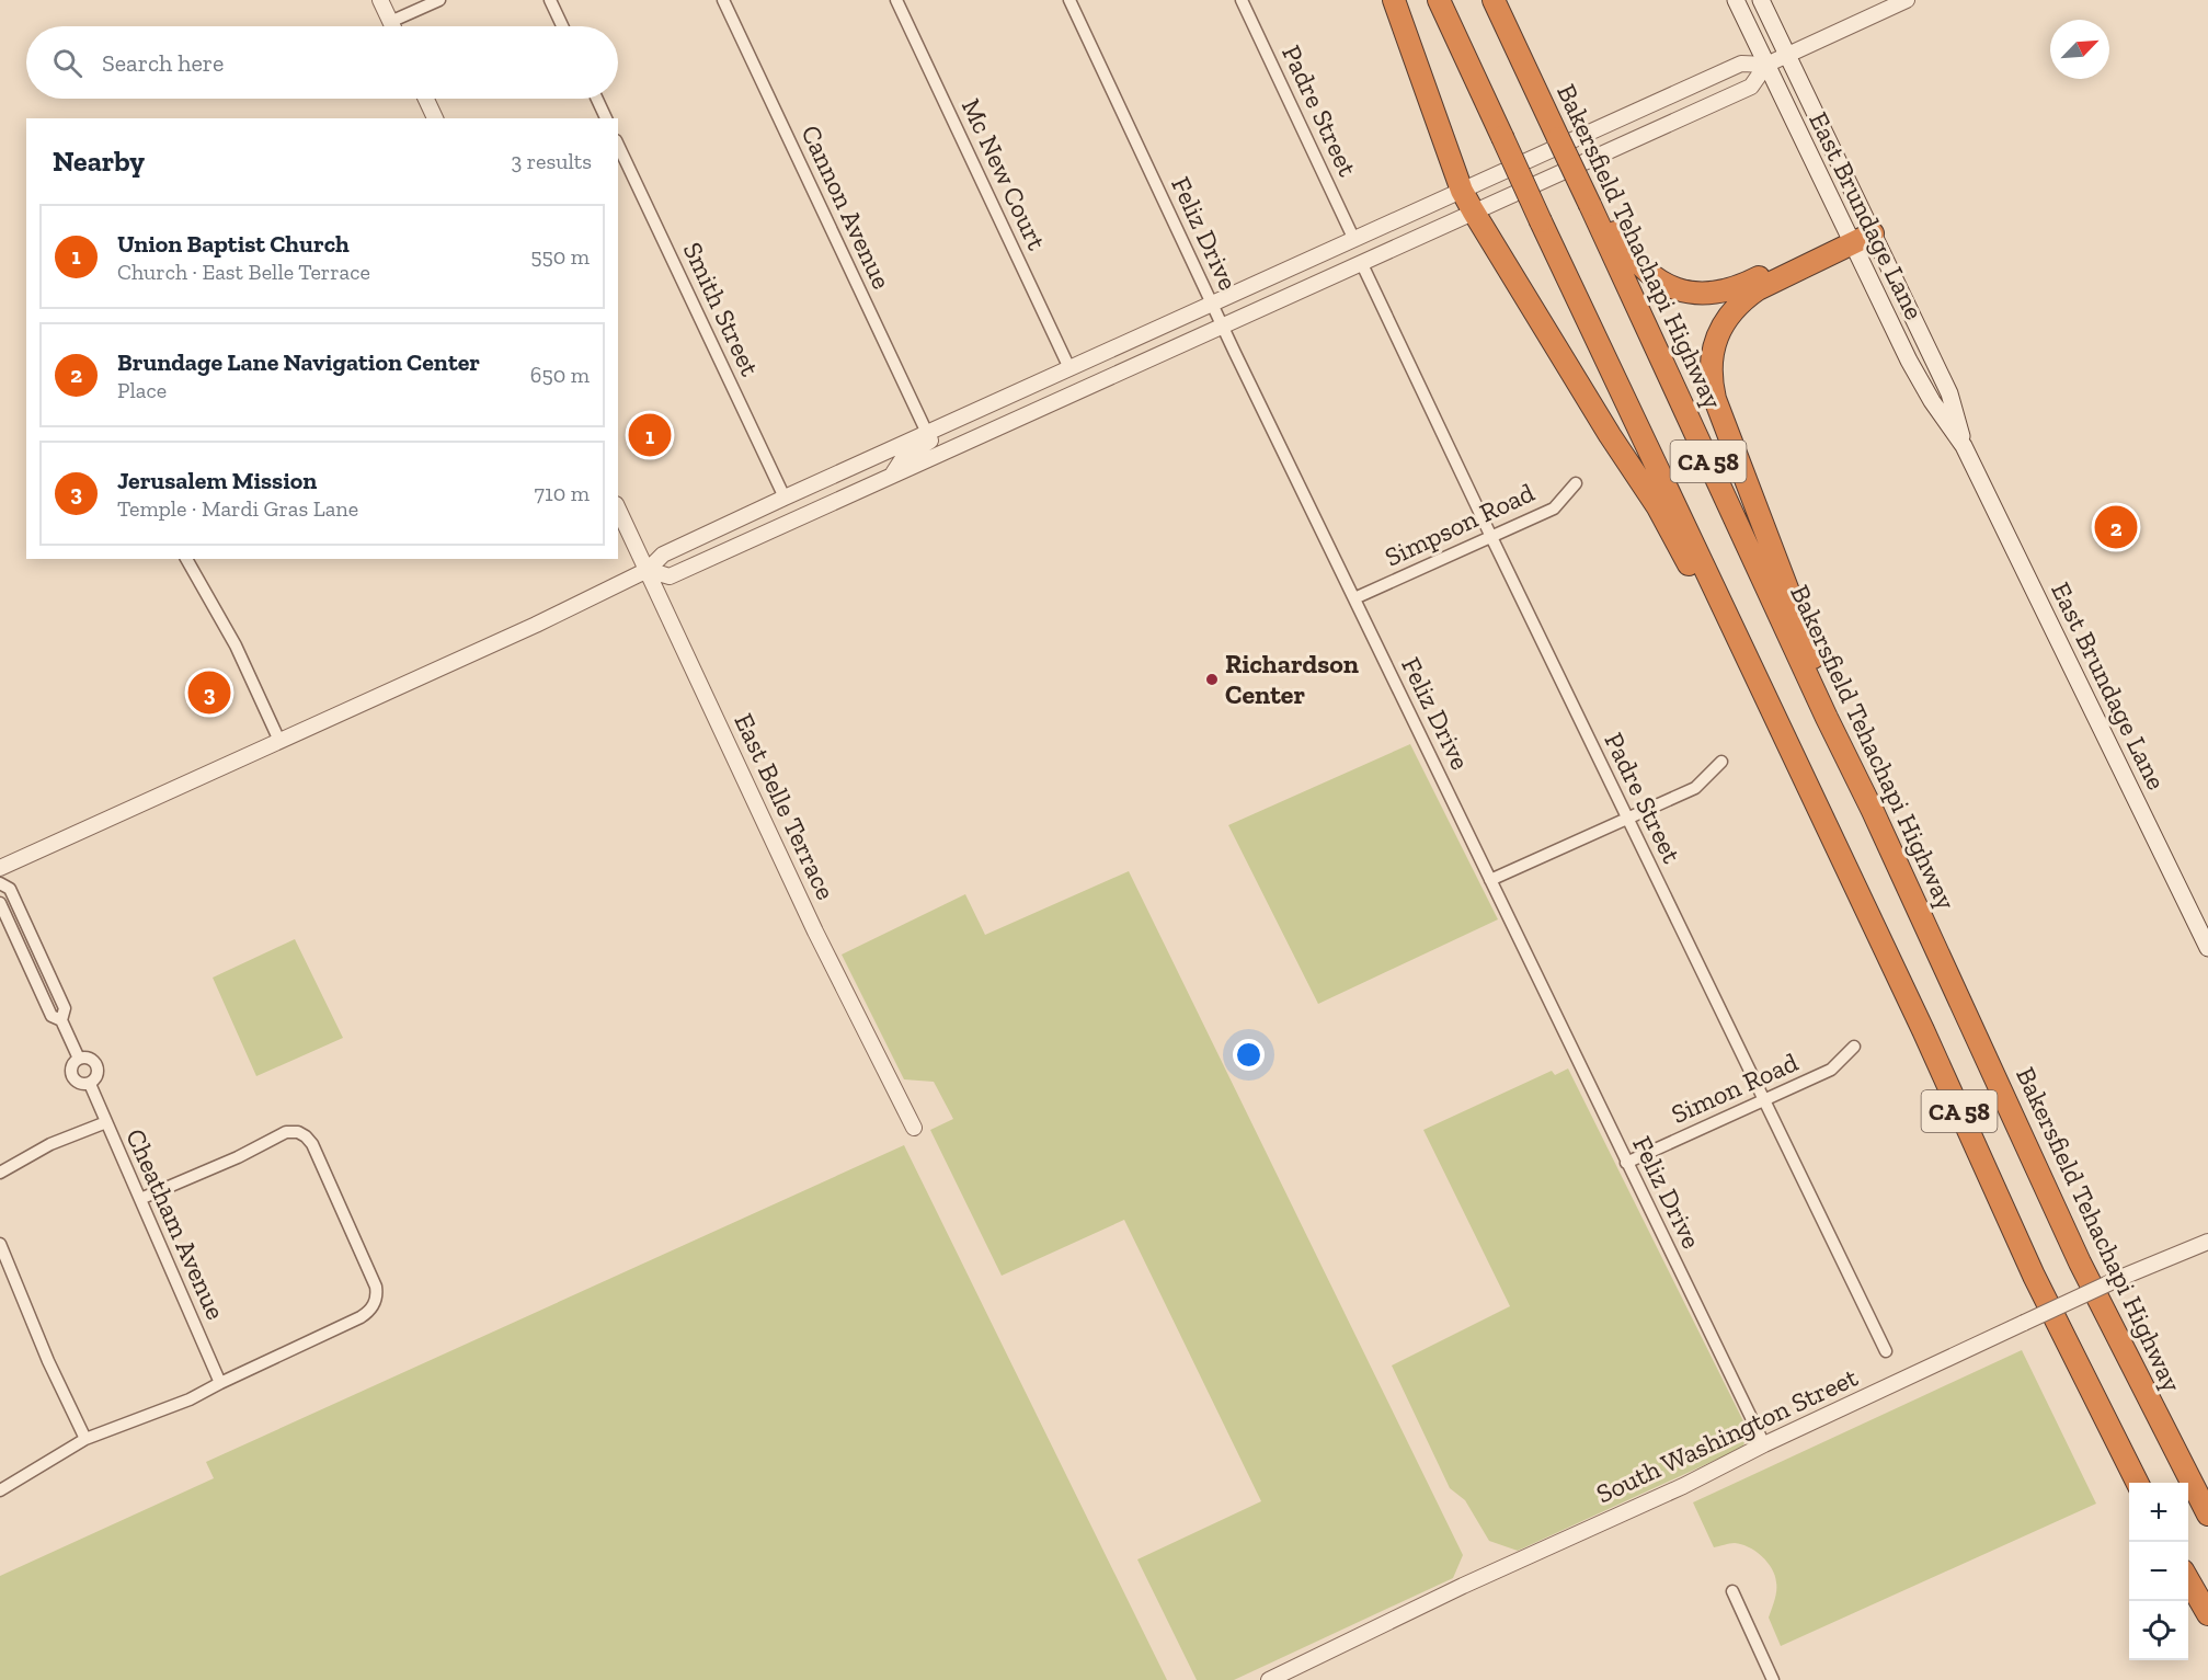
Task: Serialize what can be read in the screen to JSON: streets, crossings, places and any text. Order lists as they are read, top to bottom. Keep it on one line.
{"streets":{"highway":["Bakersfield Tehachapi Highway","CA 58"],"main road":["East Brundage Lane"],"street":["Padre Street","Mc New Court","Cannon Avenue","Feliz Drive","Smith Street","Simpson Road","East Belle Terrace","Simon Road","Cheatham Avenue","South Washington Street"]},"crossings":[["Padre Street","Simpson Road"],["Padre Street","Simon Road"],["Feliz Drive","Simpson Road"],["Feliz Drive","Simon Road"],["Feliz Drive","South Washington Street"]],"places":["Richardson Center"],"north":"top right","page":{"search":"Search here","heading":["Nearby","3 results"],"list":[{"mark":"1","name":"Union Baptist Church","note":"Church · East Belle Terrace","value":"550 m"},{"mark":"2","name":"Brundage Lane Navigation Center","note":"Place","value":"650 m"},{"mark":"3","name":"Jerusalem Mission","note":"Temple · Mardi Gras Lane","value":"710 m"}],"pins":["1","2","3"],"map_buttons":["+","−"]}}
